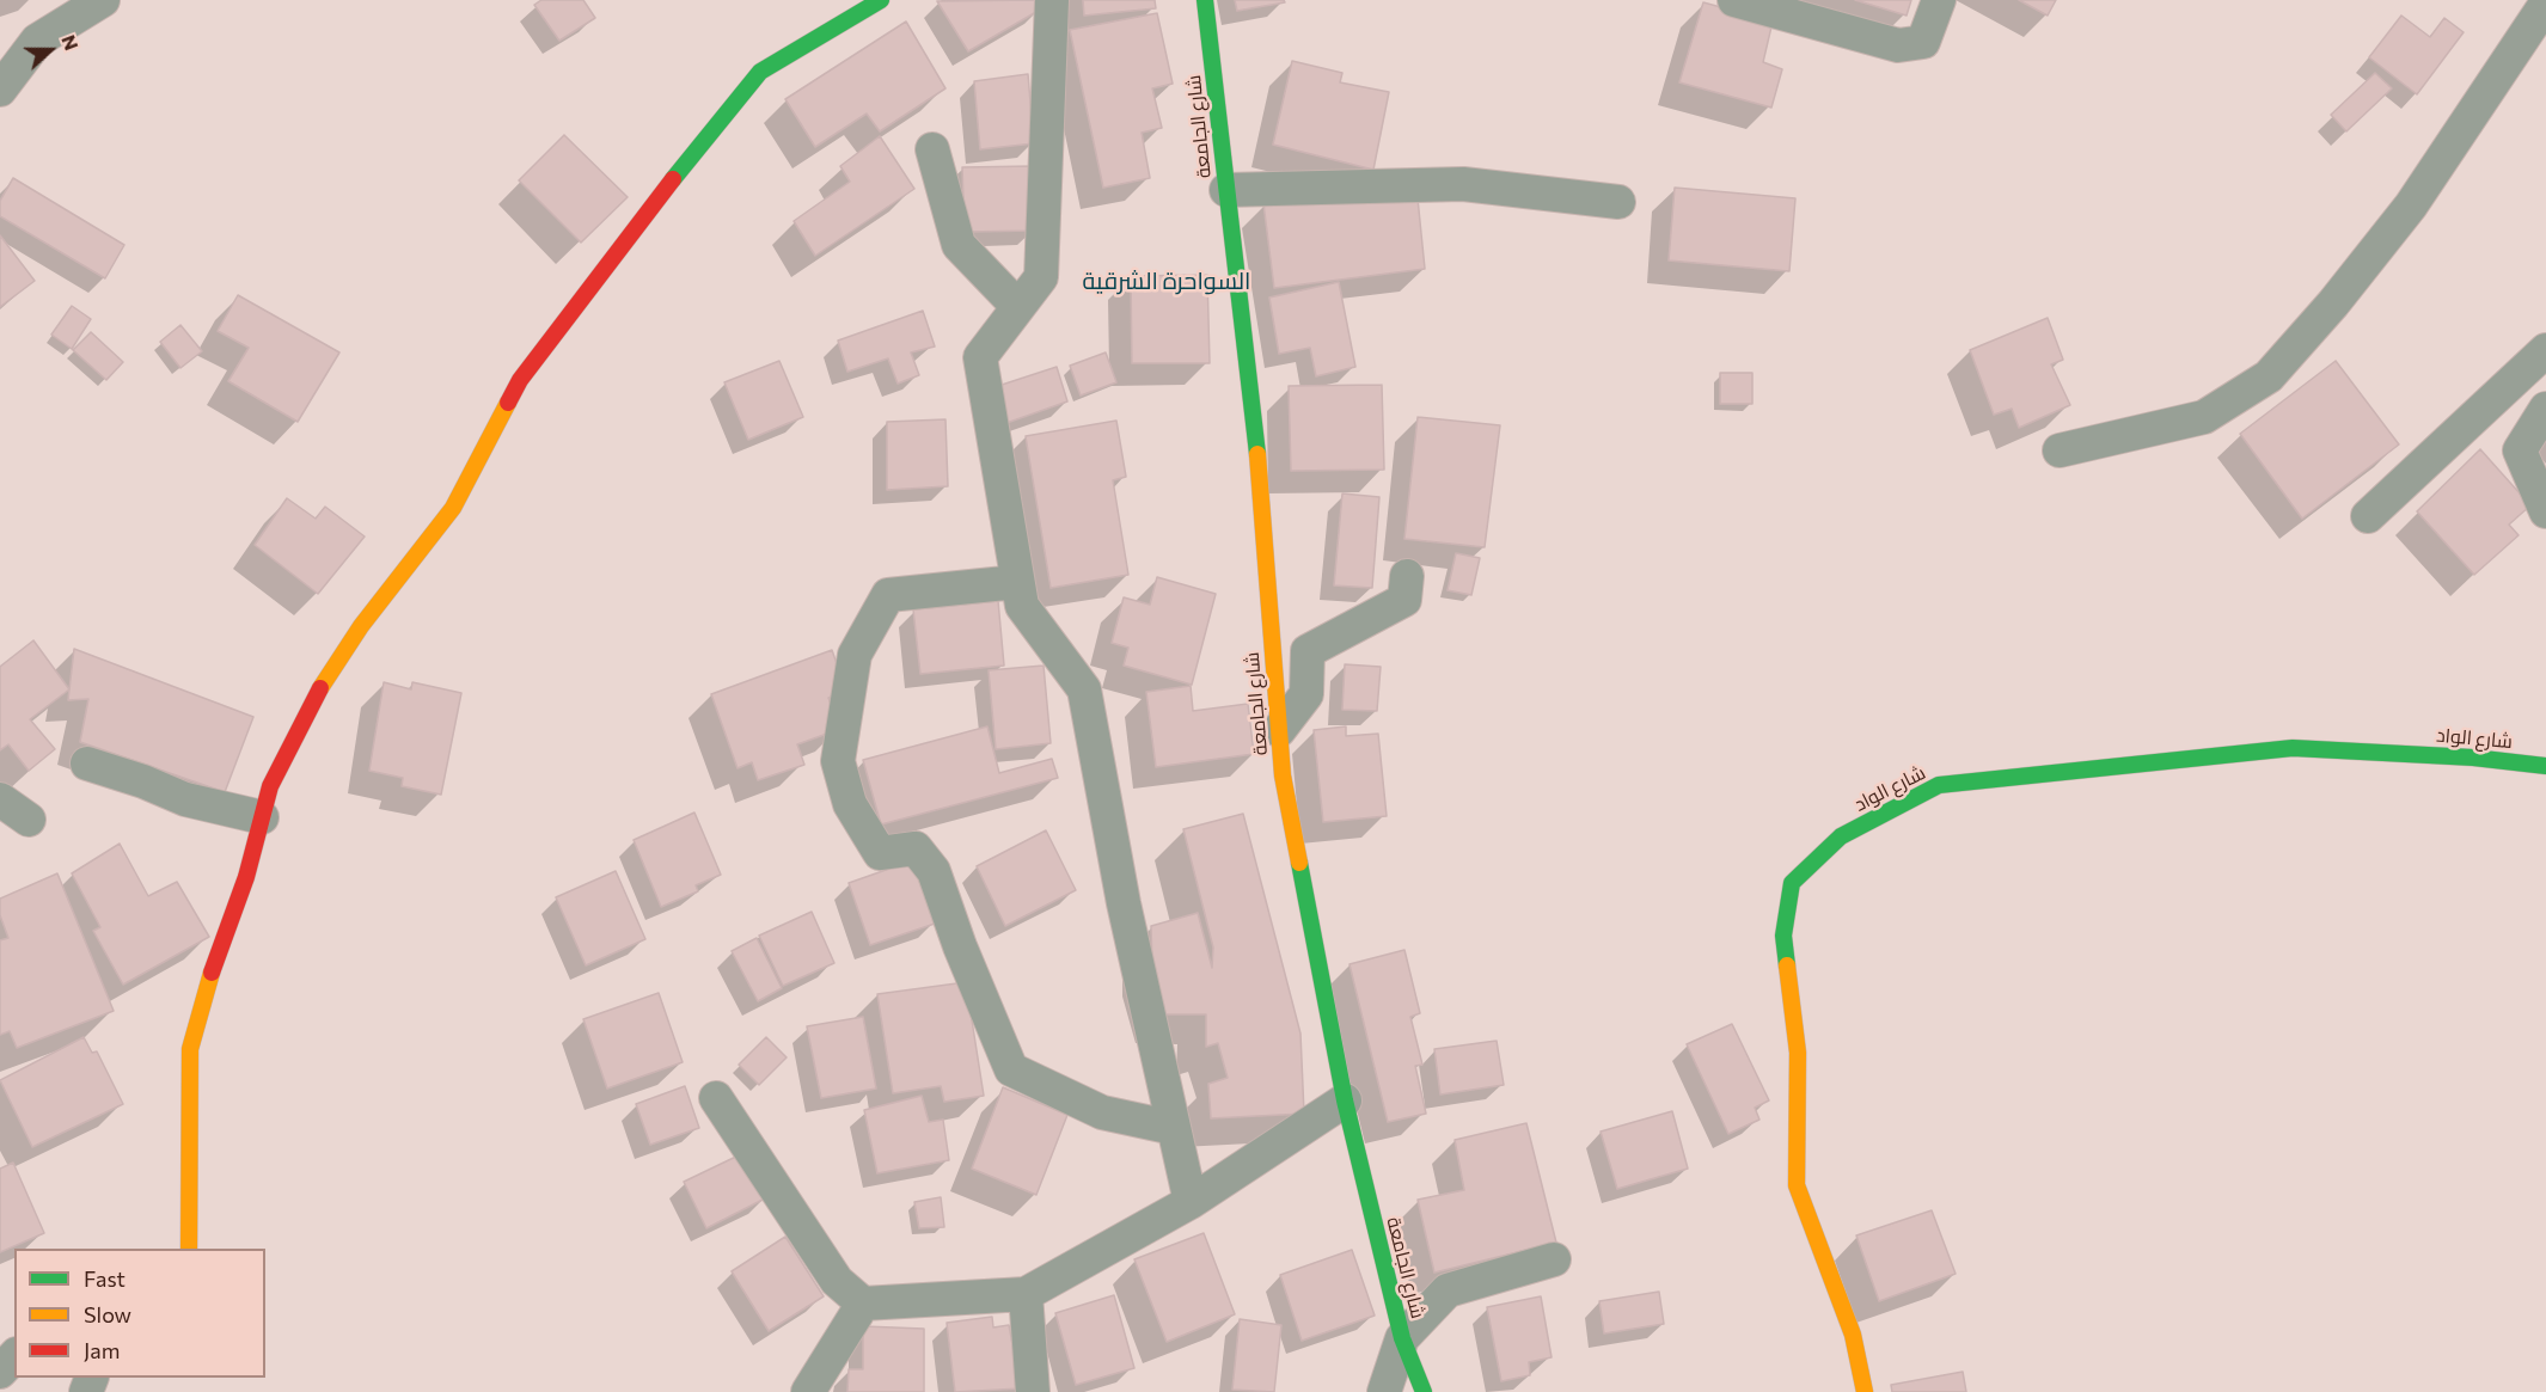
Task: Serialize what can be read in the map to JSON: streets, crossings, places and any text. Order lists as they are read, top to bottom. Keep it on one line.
{"streets":{"street":["شارع الجامعة","شارع الواد"]},"districts":["السواحرة الشرقية"],"legend":["Fast","Slow","Jam"],"north":"right"}
